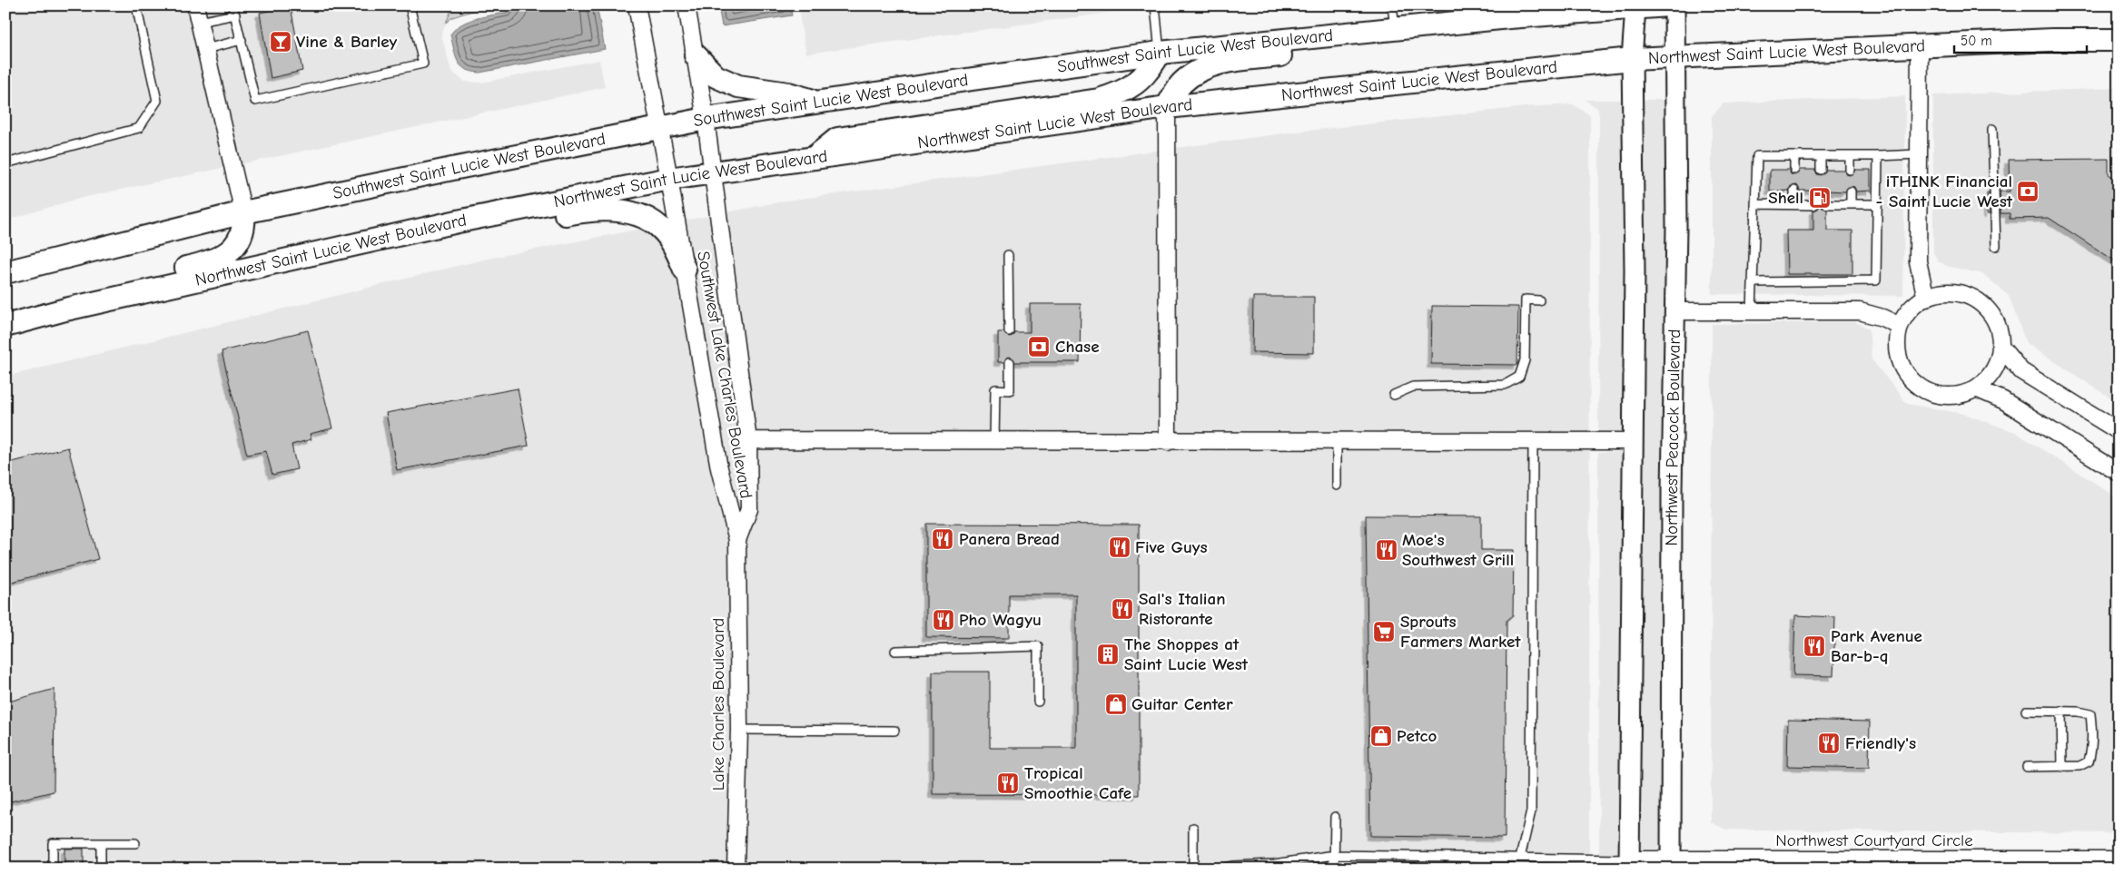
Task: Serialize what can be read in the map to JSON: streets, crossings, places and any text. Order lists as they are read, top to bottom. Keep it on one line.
{"streets":{"main road":["Southwest Saint Lucie West Boulevard","Northwest Saint Lucie West Boulevard"],"street":["Southwest Lake Charles Boulevard","Northwest Peacock Boulevard","Lake Charles Boulevard","Northwest Courtyard Circle"]},"crossings":[["Southwest Saint Lucie West Boulevard","Southwest Lake Charles Boulevard"],["Northwest Saint Lucie West Boulevard","Southwest Lake Charles Boulevard"],["Northwest Saint Lucie West Boulevard","Northwest Peacock Boulevard"],["Southwest Lake Charles Boulevard","Lake Charles Boulevard"],["Northwest Peacock Boulevard","Northwest Courtyard Circle"]],"places":{"bar":["Vine & Barley"],"bank":["iTHINK Financial - Saint Lucie West","Chase"],"fuel station":["Shell"],"restaurant":["Panera Bread","Five Guys","Moe's Southwest Grill","Sal's Italian Ristorante","Pho Wagyu","Park Avenue Bar-b-q","Friendly's","Tropical Smoothie Cafe"],"supermarket":["Sprouts Farmers Market"],"building":["The Shoppes at Saint Lucie West"],"shop":["Guitar Center","Petco"]},"scale_bar":"50 m"}
